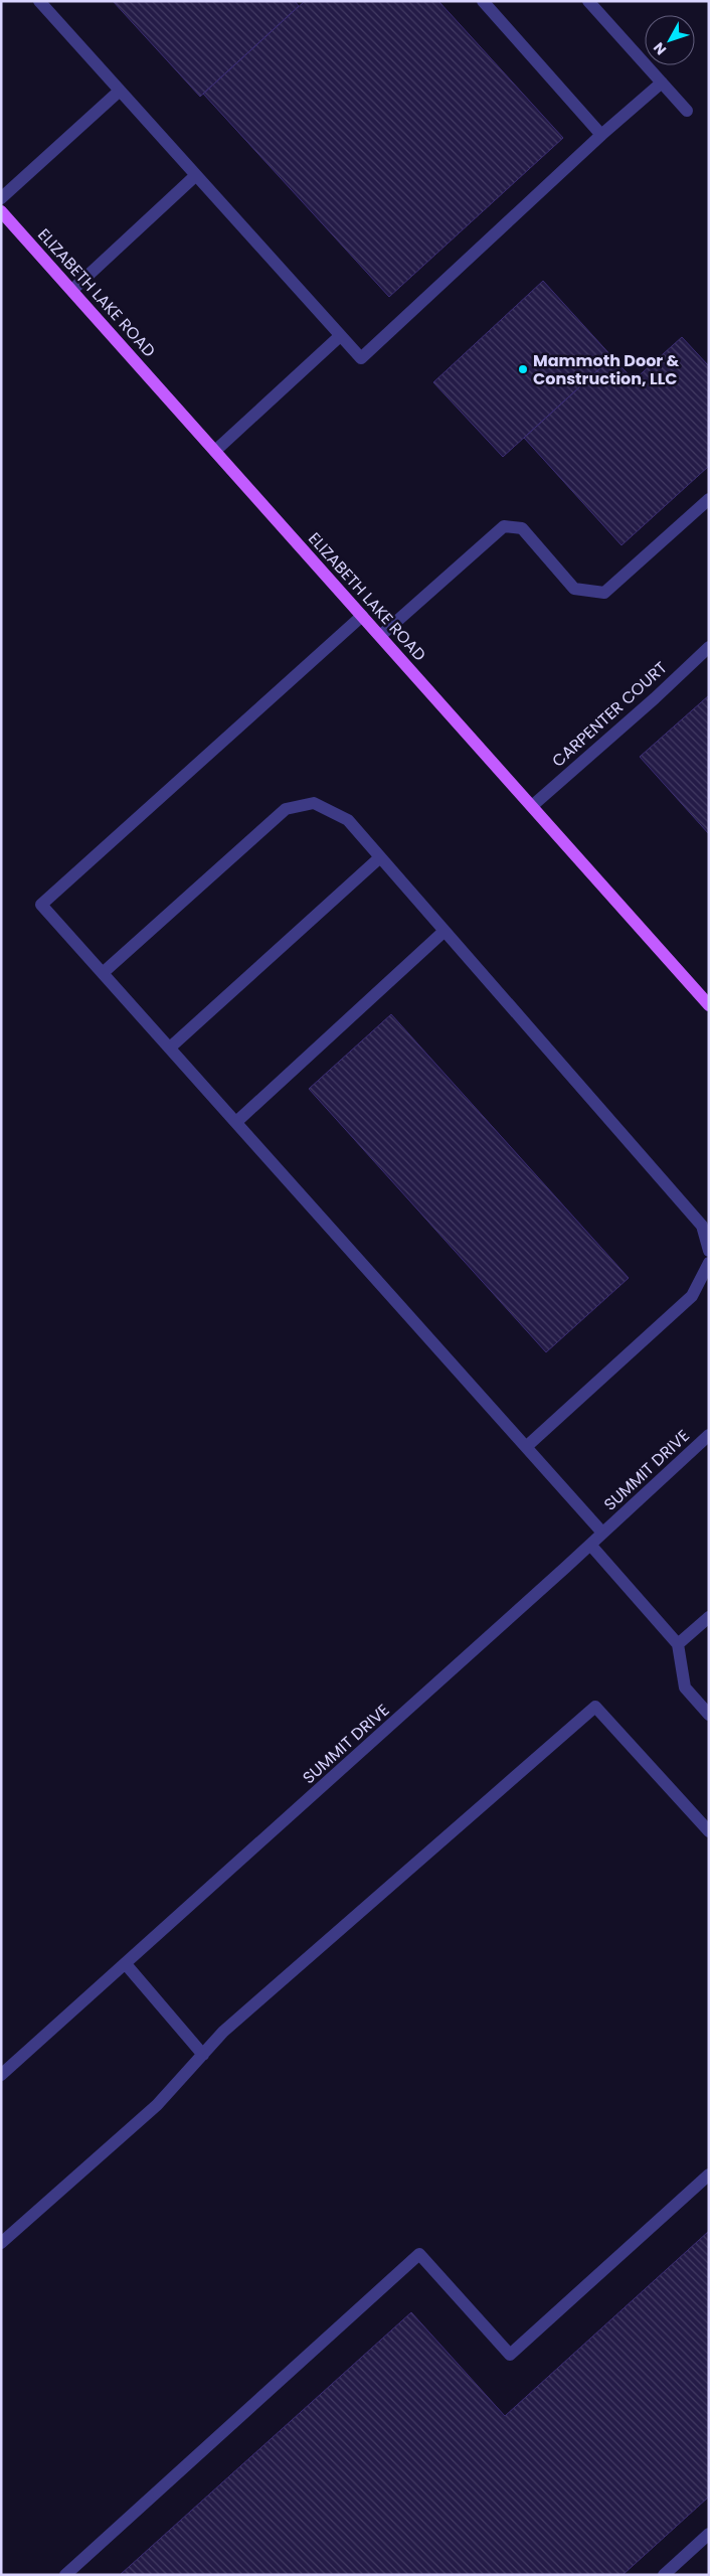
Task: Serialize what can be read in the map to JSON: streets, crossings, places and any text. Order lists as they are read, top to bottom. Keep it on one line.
{"streets":{"main road":["ELIZABETH LAKE ROAD"],"street":["CARPENTER COURT","SUMMIT DRIVE"]},"crossings":[["ELIZABETH LAKE ROAD","CARPENTER COURT"]],"places":["Mammoth Door & Construction, LLC"],"north":"bottom left"}
